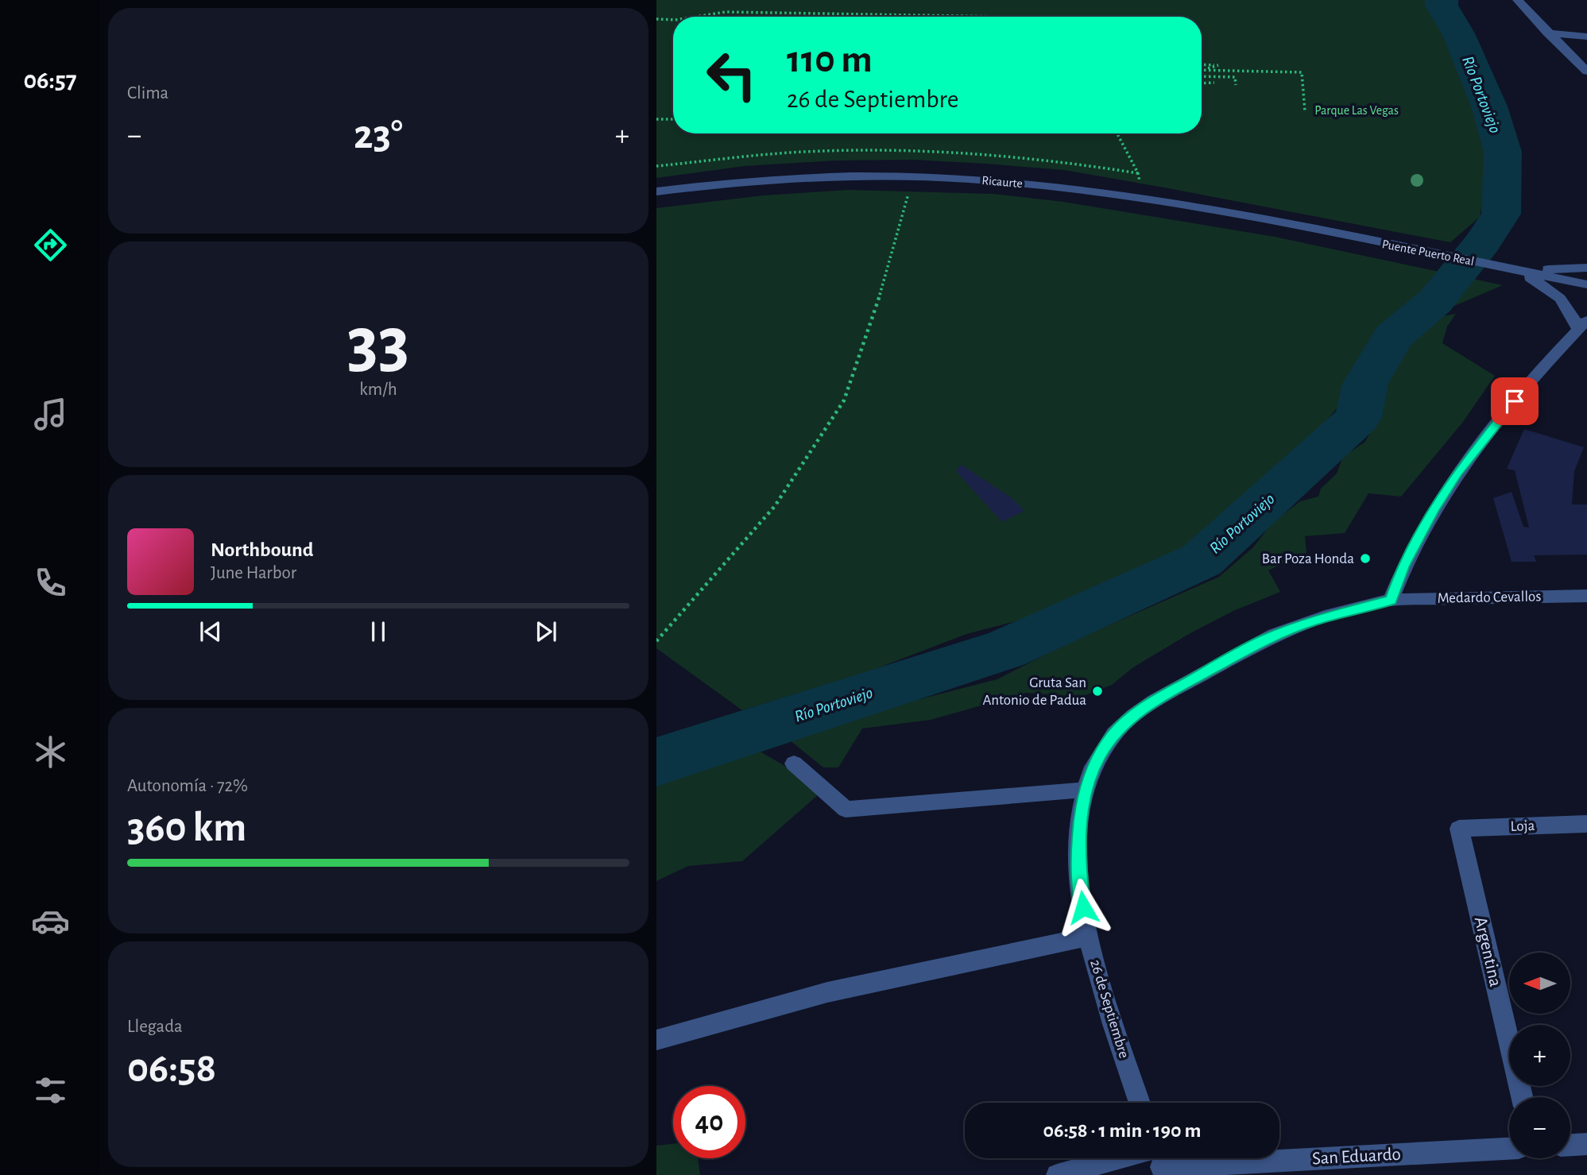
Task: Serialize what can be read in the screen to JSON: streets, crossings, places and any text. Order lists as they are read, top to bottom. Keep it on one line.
{"streets":{"street":["Ricaurte","Puente Puerto Real","Medardo Cevallos","Loja","Argentina","26 de Septiembre","San Eduardo"]},"crossings":[["Ricaurte","Puente Puerto Real"],["Medardo Cevallos","26 de Septiembre"],["Loja","Argentina"]],"water":["Río Portoviejo"],"parks":["Parque Las Vegas"],"places":["Bar Poza Honda","Gruta San Antonio de Padua"],"north":"left","page":{"tabs":"06:57","tile":["Clima",["33","km/h"],["Autonomía · 72%","360 km"],["Llegada","06:58"]],"turn":["110 m","26 de Septiembre"],"heat":["−","23°","+"],"song":["Northbound","June Harbor"],"map_buttons":["+","−"],"limit":"40","trip":"06:58 · 1 min · 190 m"}}
